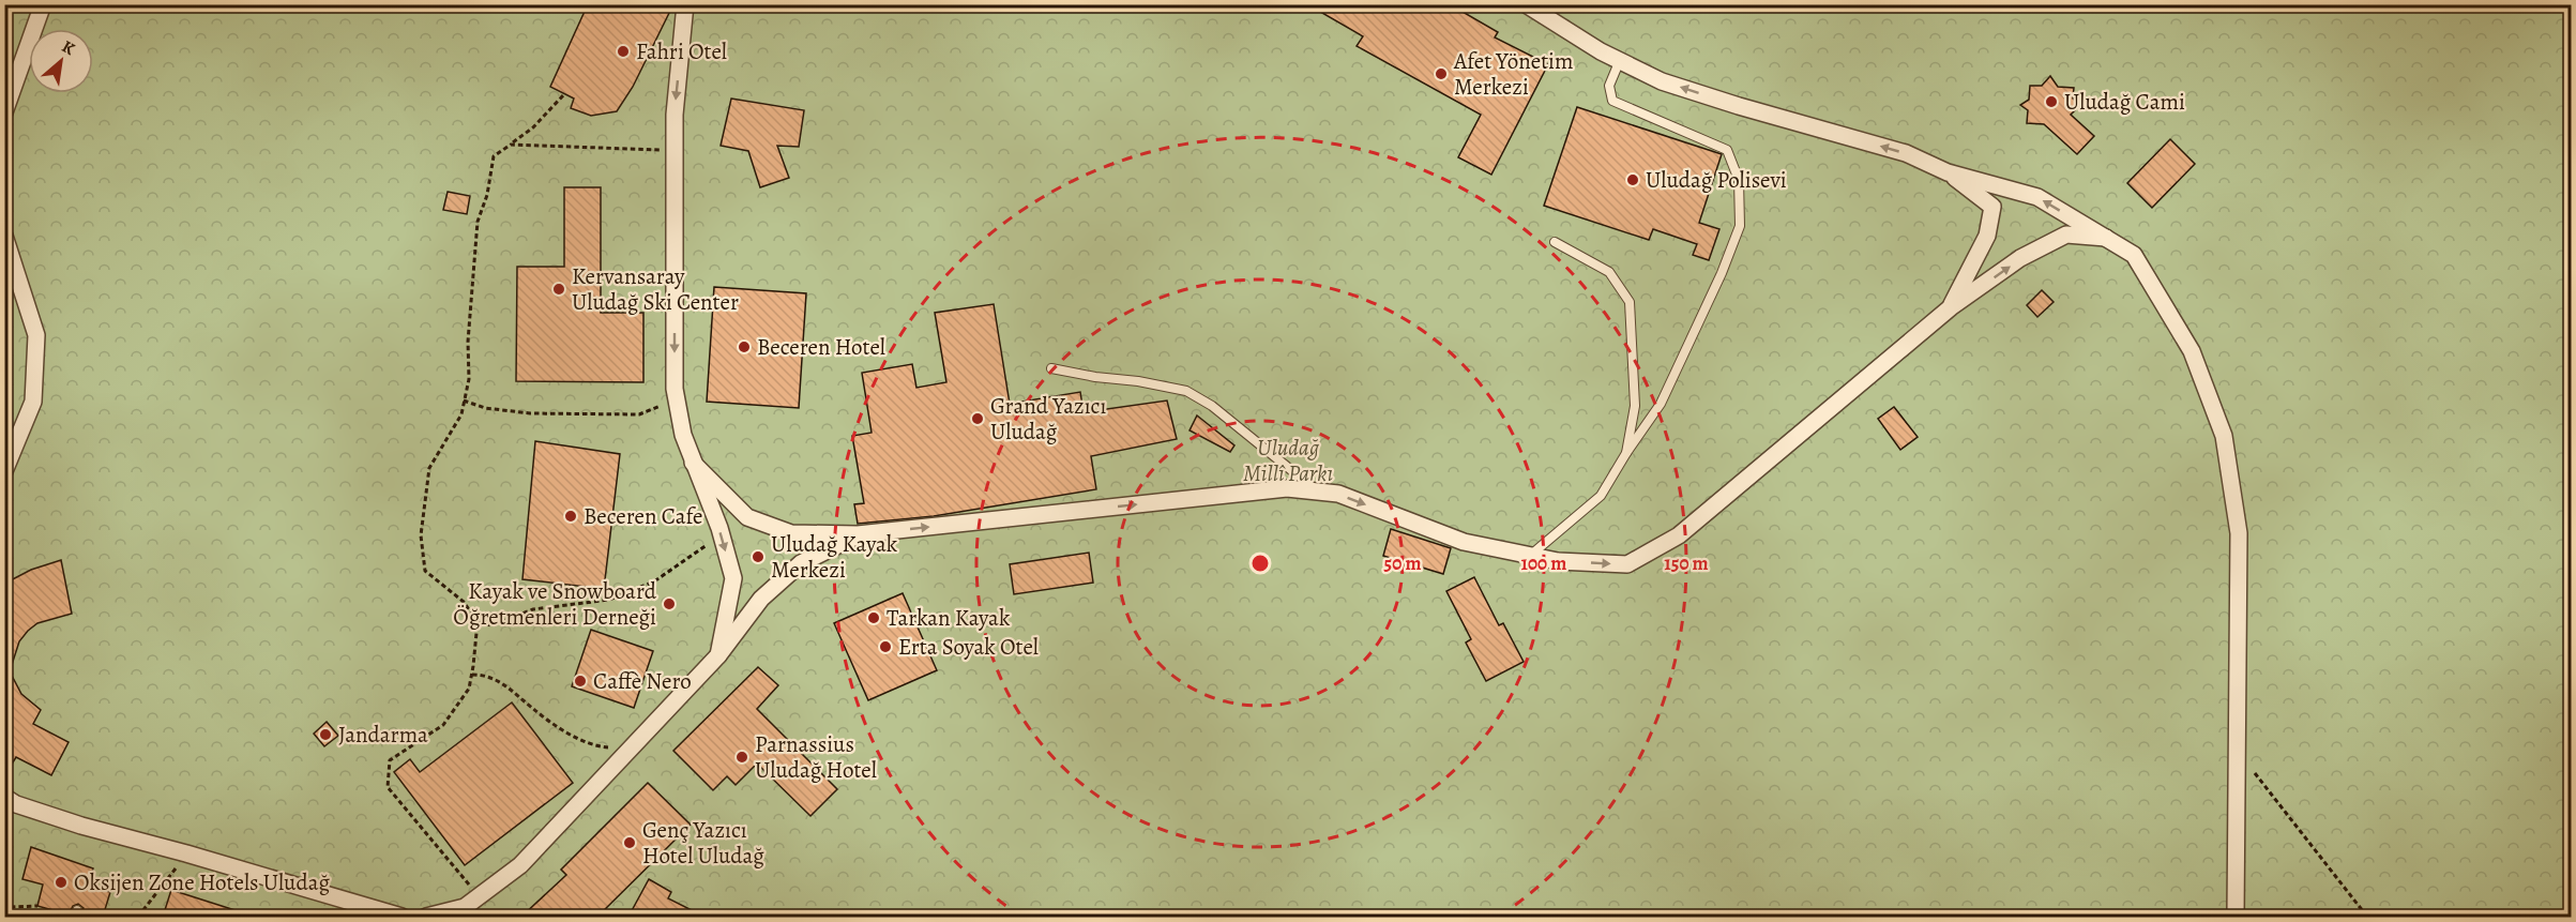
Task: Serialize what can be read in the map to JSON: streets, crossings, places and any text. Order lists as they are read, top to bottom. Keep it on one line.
{"parks":["Uludağ Millî Parkı"],"places":["Fahri Otel","Afet Yönetim Merkezi","Uludağ Cami","Uludağ Polisevi","Kervansaray Uludağ Ski Center","Beceren Hotel","Grand Yazıcı Uludağ","Beceren Cafe","Uludağ Kayak Merkezi","Kayak ve Snowboard Öğretmenleri Derneği","Tarkan Kayak","Erta Soyak Otel","Caffè Nero","Jandarma","Parnassius Uludağ Hotel","Genç Yazıcı Hotel Uludağ","Oksijen Zone Hotels Uludağ"],"north":"top right","rings":["50 m","100 m","150 m"]}
